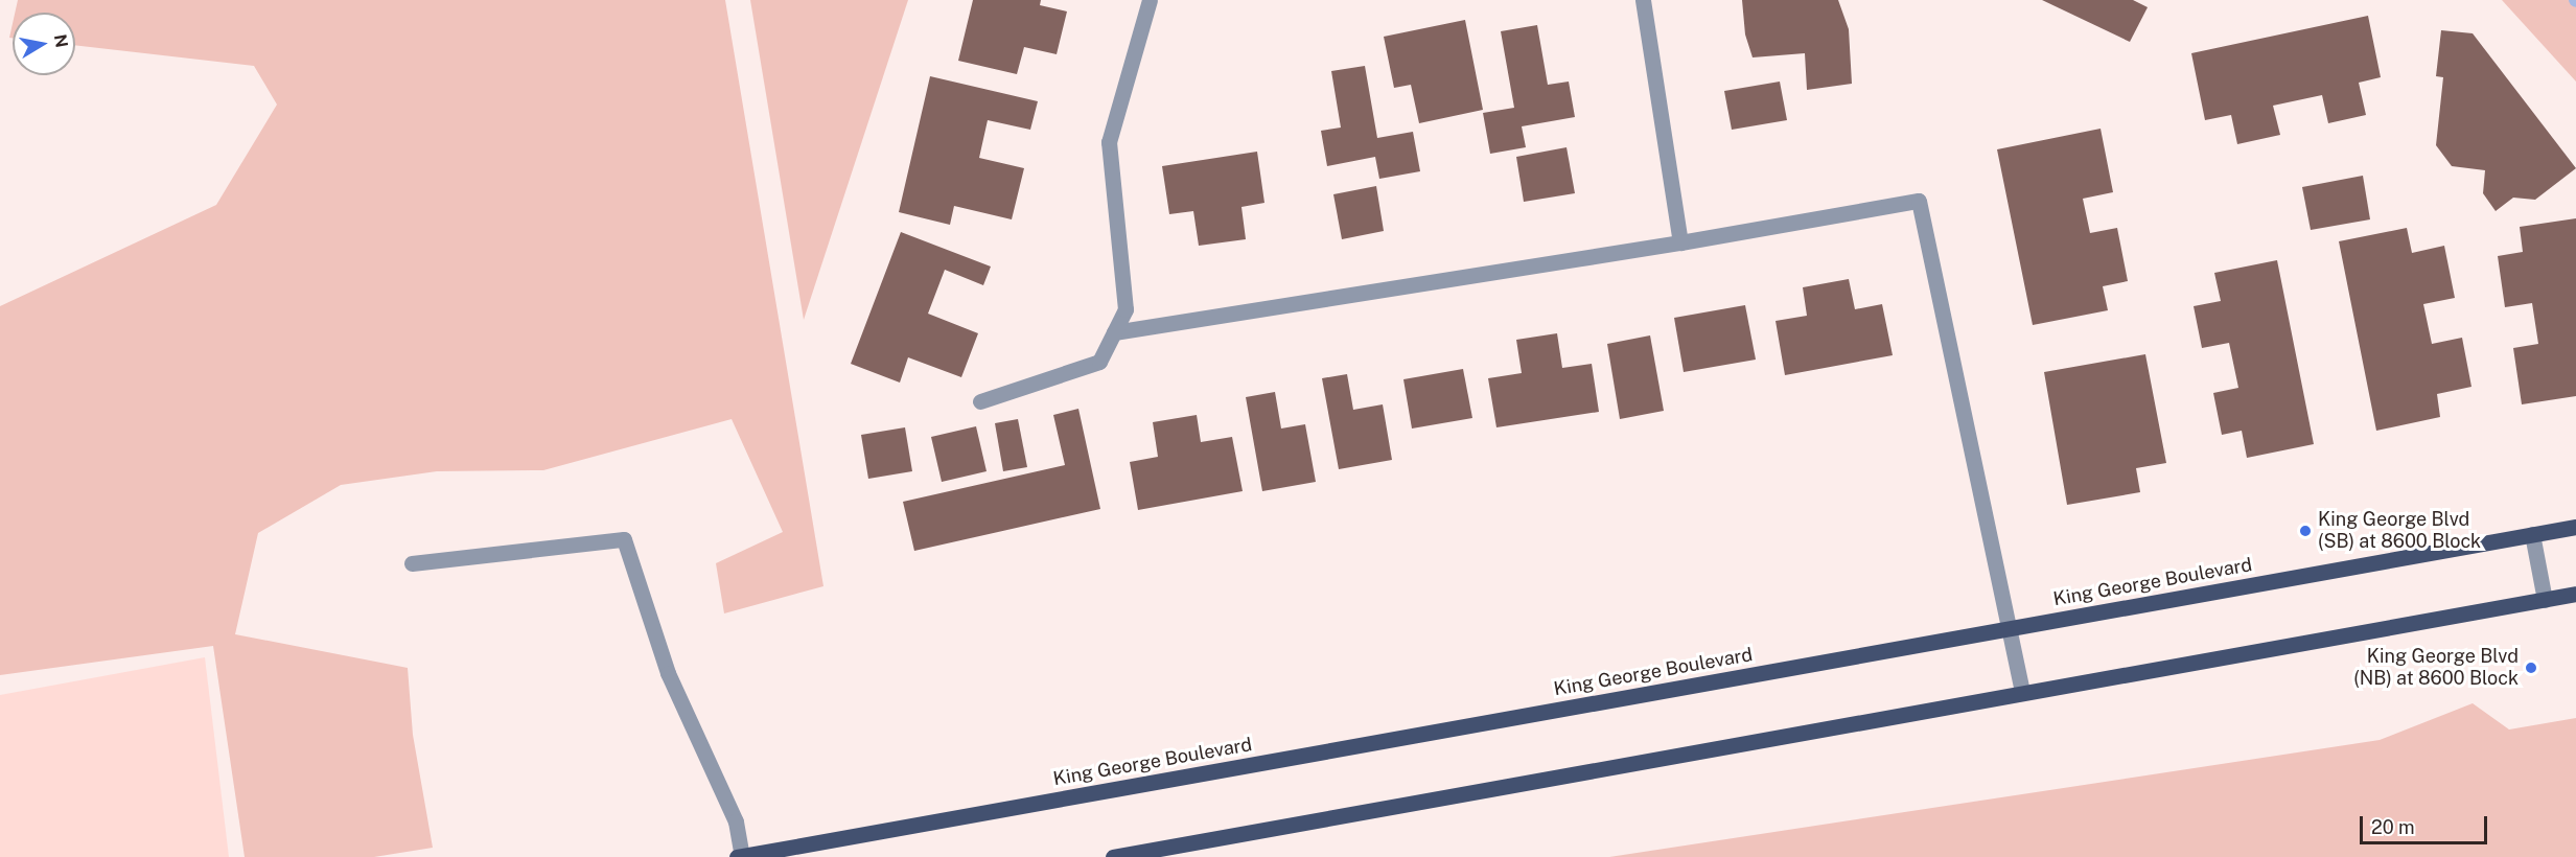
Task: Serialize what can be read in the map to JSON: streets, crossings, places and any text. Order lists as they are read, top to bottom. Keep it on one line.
{"streets":{"main road":["King George Boulevard"]},"places":["King George Blvd (SB) at 8600 Block","King George Blvd (NB) at 8600 Block"],"scale_bar":"20 m","north":"right"}
